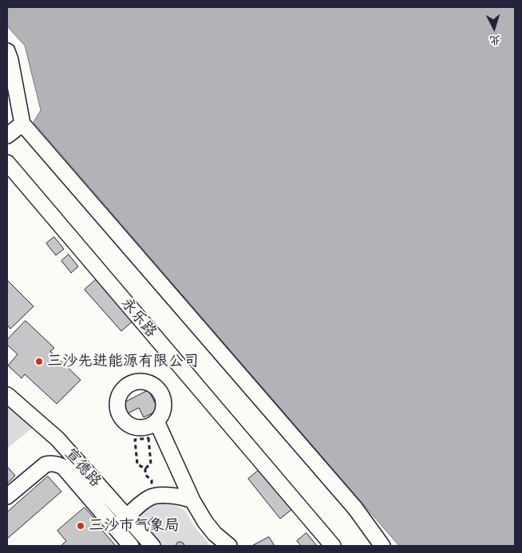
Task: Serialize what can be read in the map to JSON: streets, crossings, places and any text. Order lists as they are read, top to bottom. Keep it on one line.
{"streets":{"street":["永乐路","宣德路"]},"places":["三沙先进能源有限公司","三沙市气象局"],"north":"bottom"}
